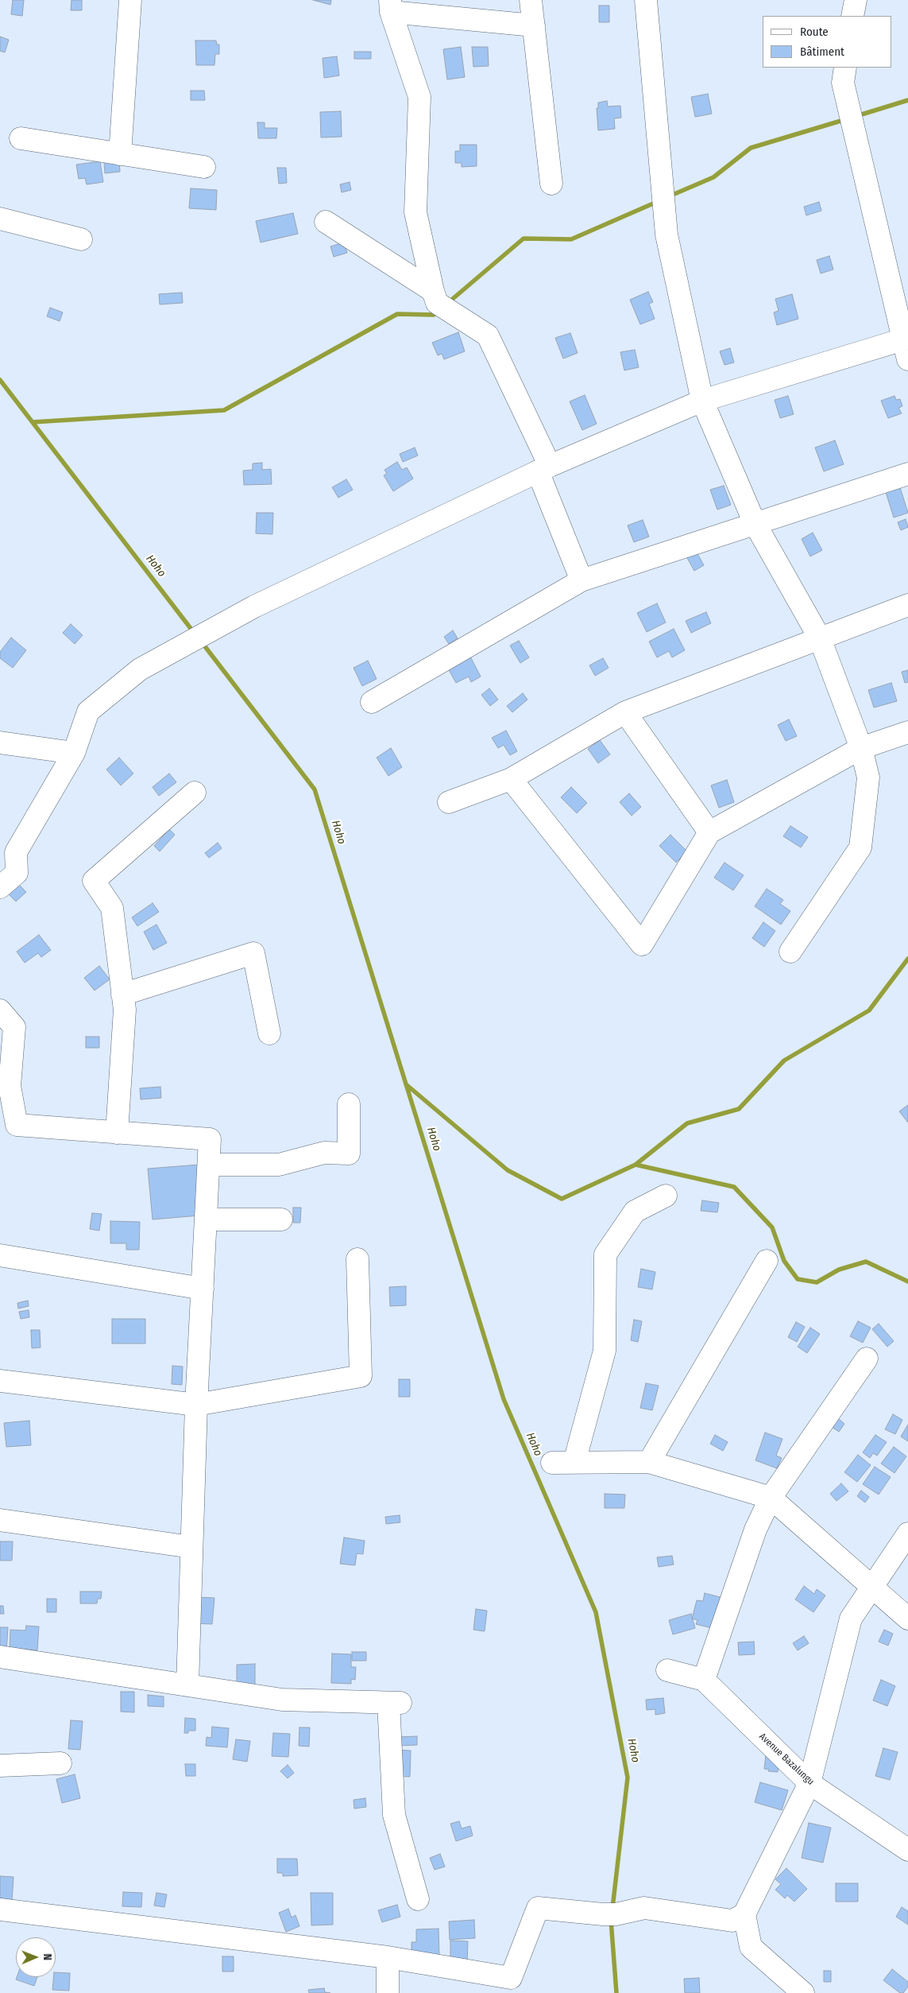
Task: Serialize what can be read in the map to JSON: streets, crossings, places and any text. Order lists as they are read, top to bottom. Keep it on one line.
{"streets":{"street":["Avenue Bazalungu"]},"water":["Hoho"],"legend":["Route","Bâtiment"],"north":"right"}
